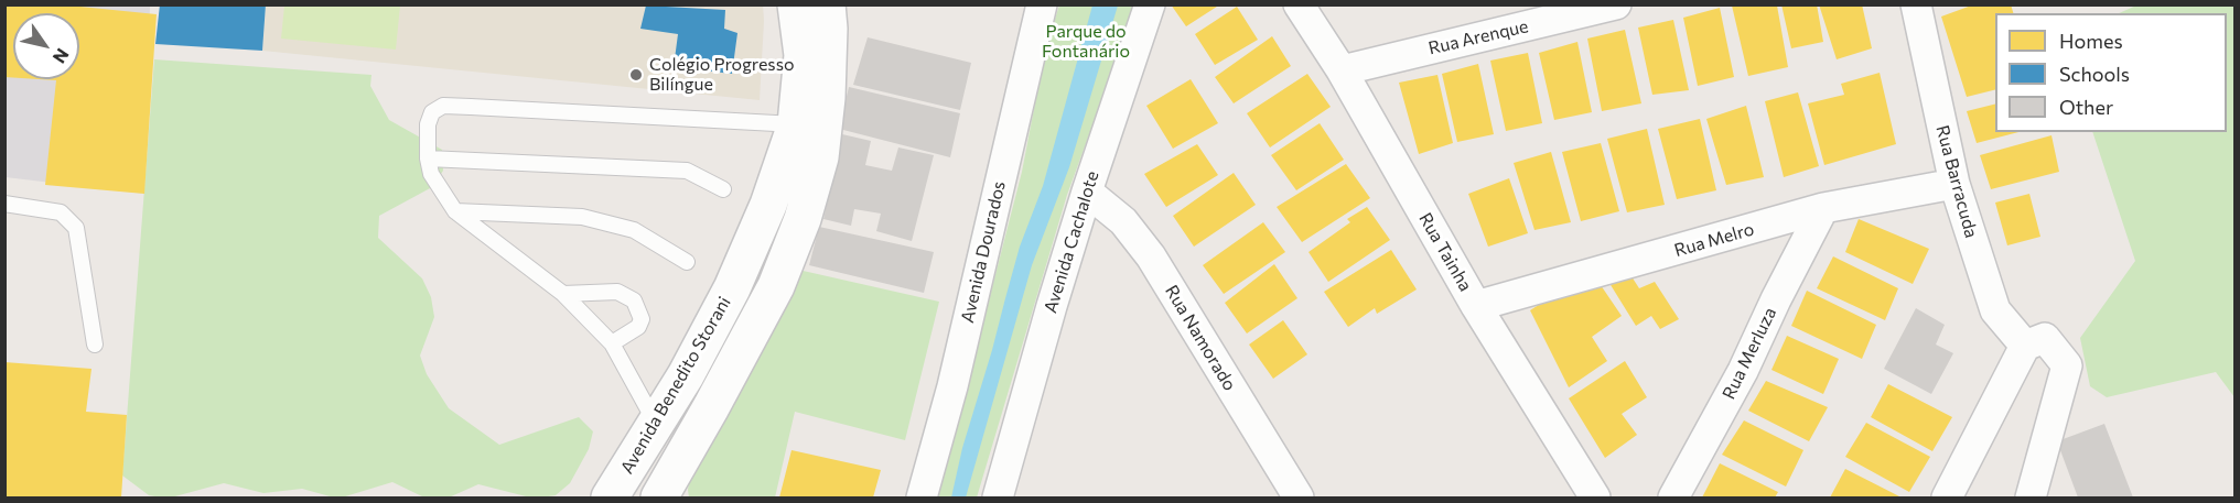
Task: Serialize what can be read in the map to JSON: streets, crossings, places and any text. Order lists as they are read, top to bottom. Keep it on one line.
{"streets":{"main road":["Avenida Benedito Storani"],"street":["Rua Arenque","Rua Barracuda","Rua Melro","Avenida Cachalote","Avenida Dourados","Rua Tainha","Rua Namorado","Rua Merluza"]},"crossings":[["Rua Arenque","Rua Tainha"],["Rua Barracuda","Rua Melro"],["Rua Melro","Rua Tainha"],["Rua Melro","Rua Merluza"],["Avenida Cachalote","Rua Namorado"]],"parks":["Parque do Fontanário"],"places":["Colégio Progresso Bilíngue"],"legend":["Homes","Schools","Other"],"north":"bottom right"}
